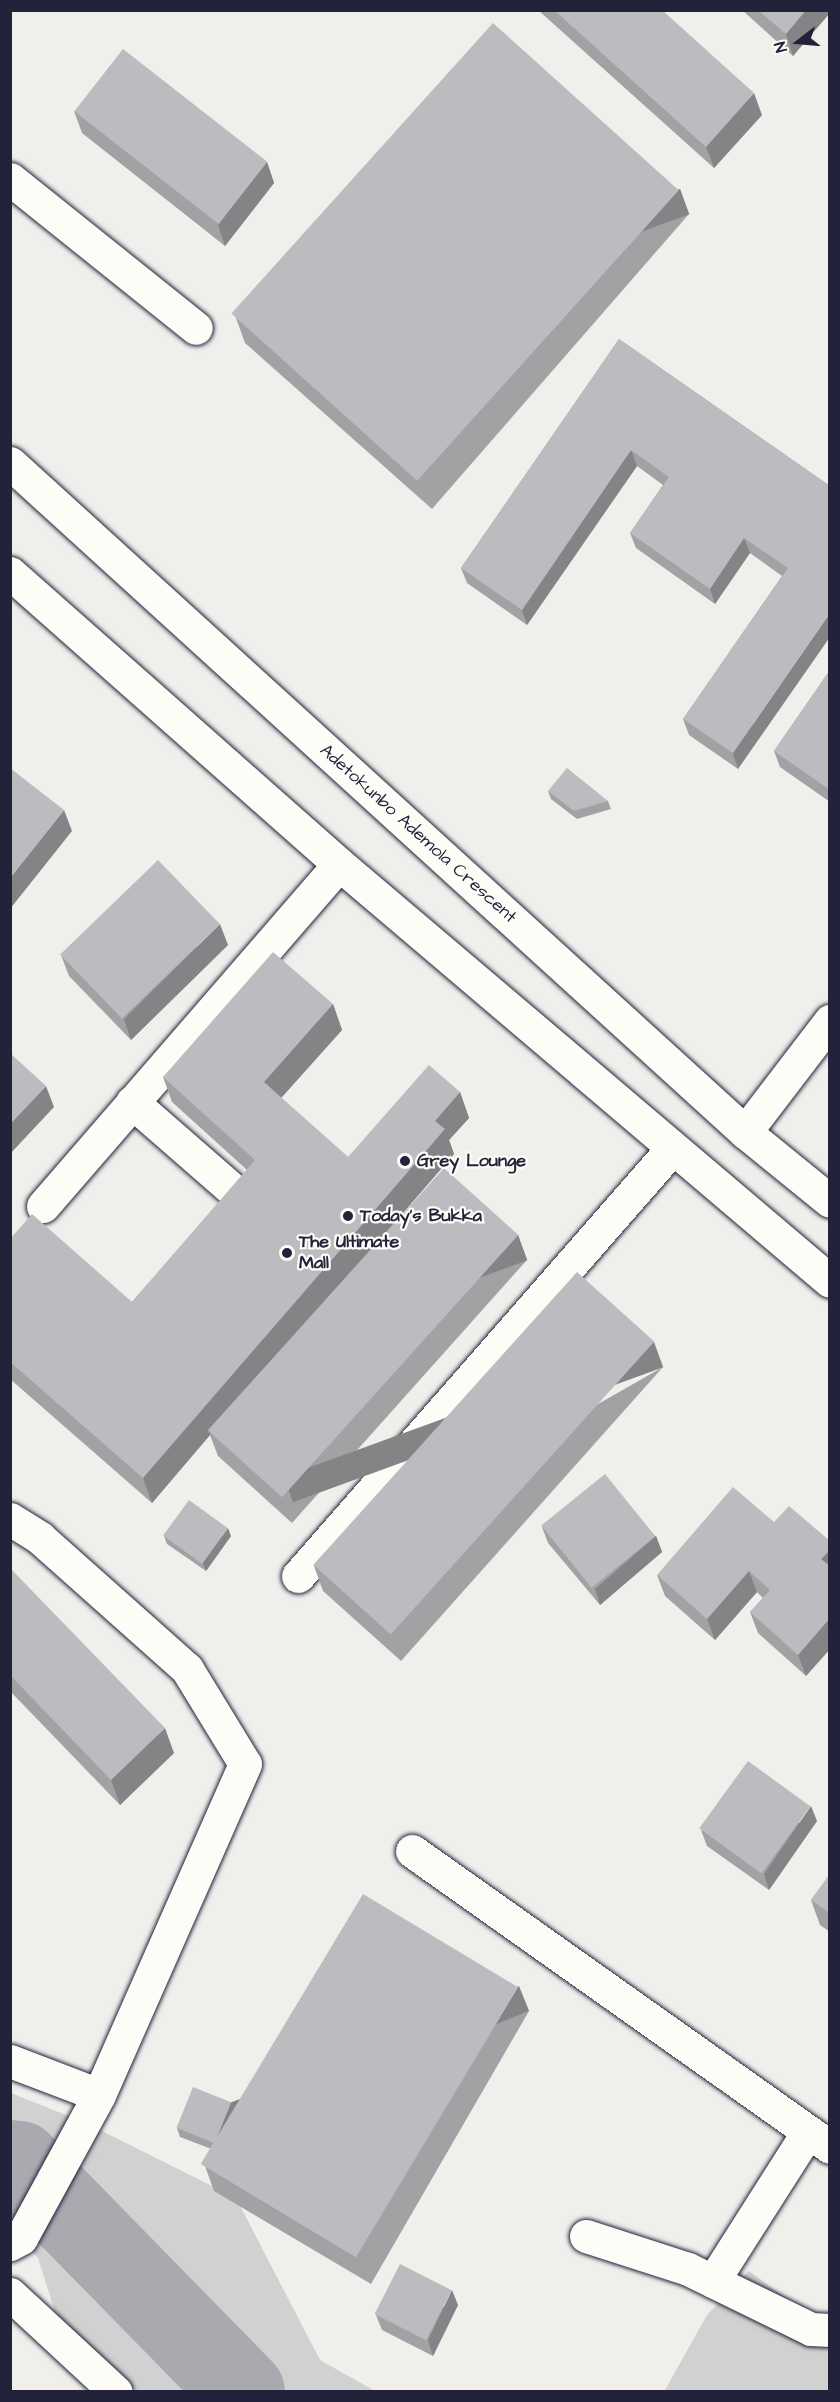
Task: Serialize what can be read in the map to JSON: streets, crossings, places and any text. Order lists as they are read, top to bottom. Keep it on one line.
{"streets":{"main road":["Adetokunbo Ademola Crescent"]},"places":["Grey Lounge","Today's Bukka","The Ultimate Mall"],"north":"left"}
